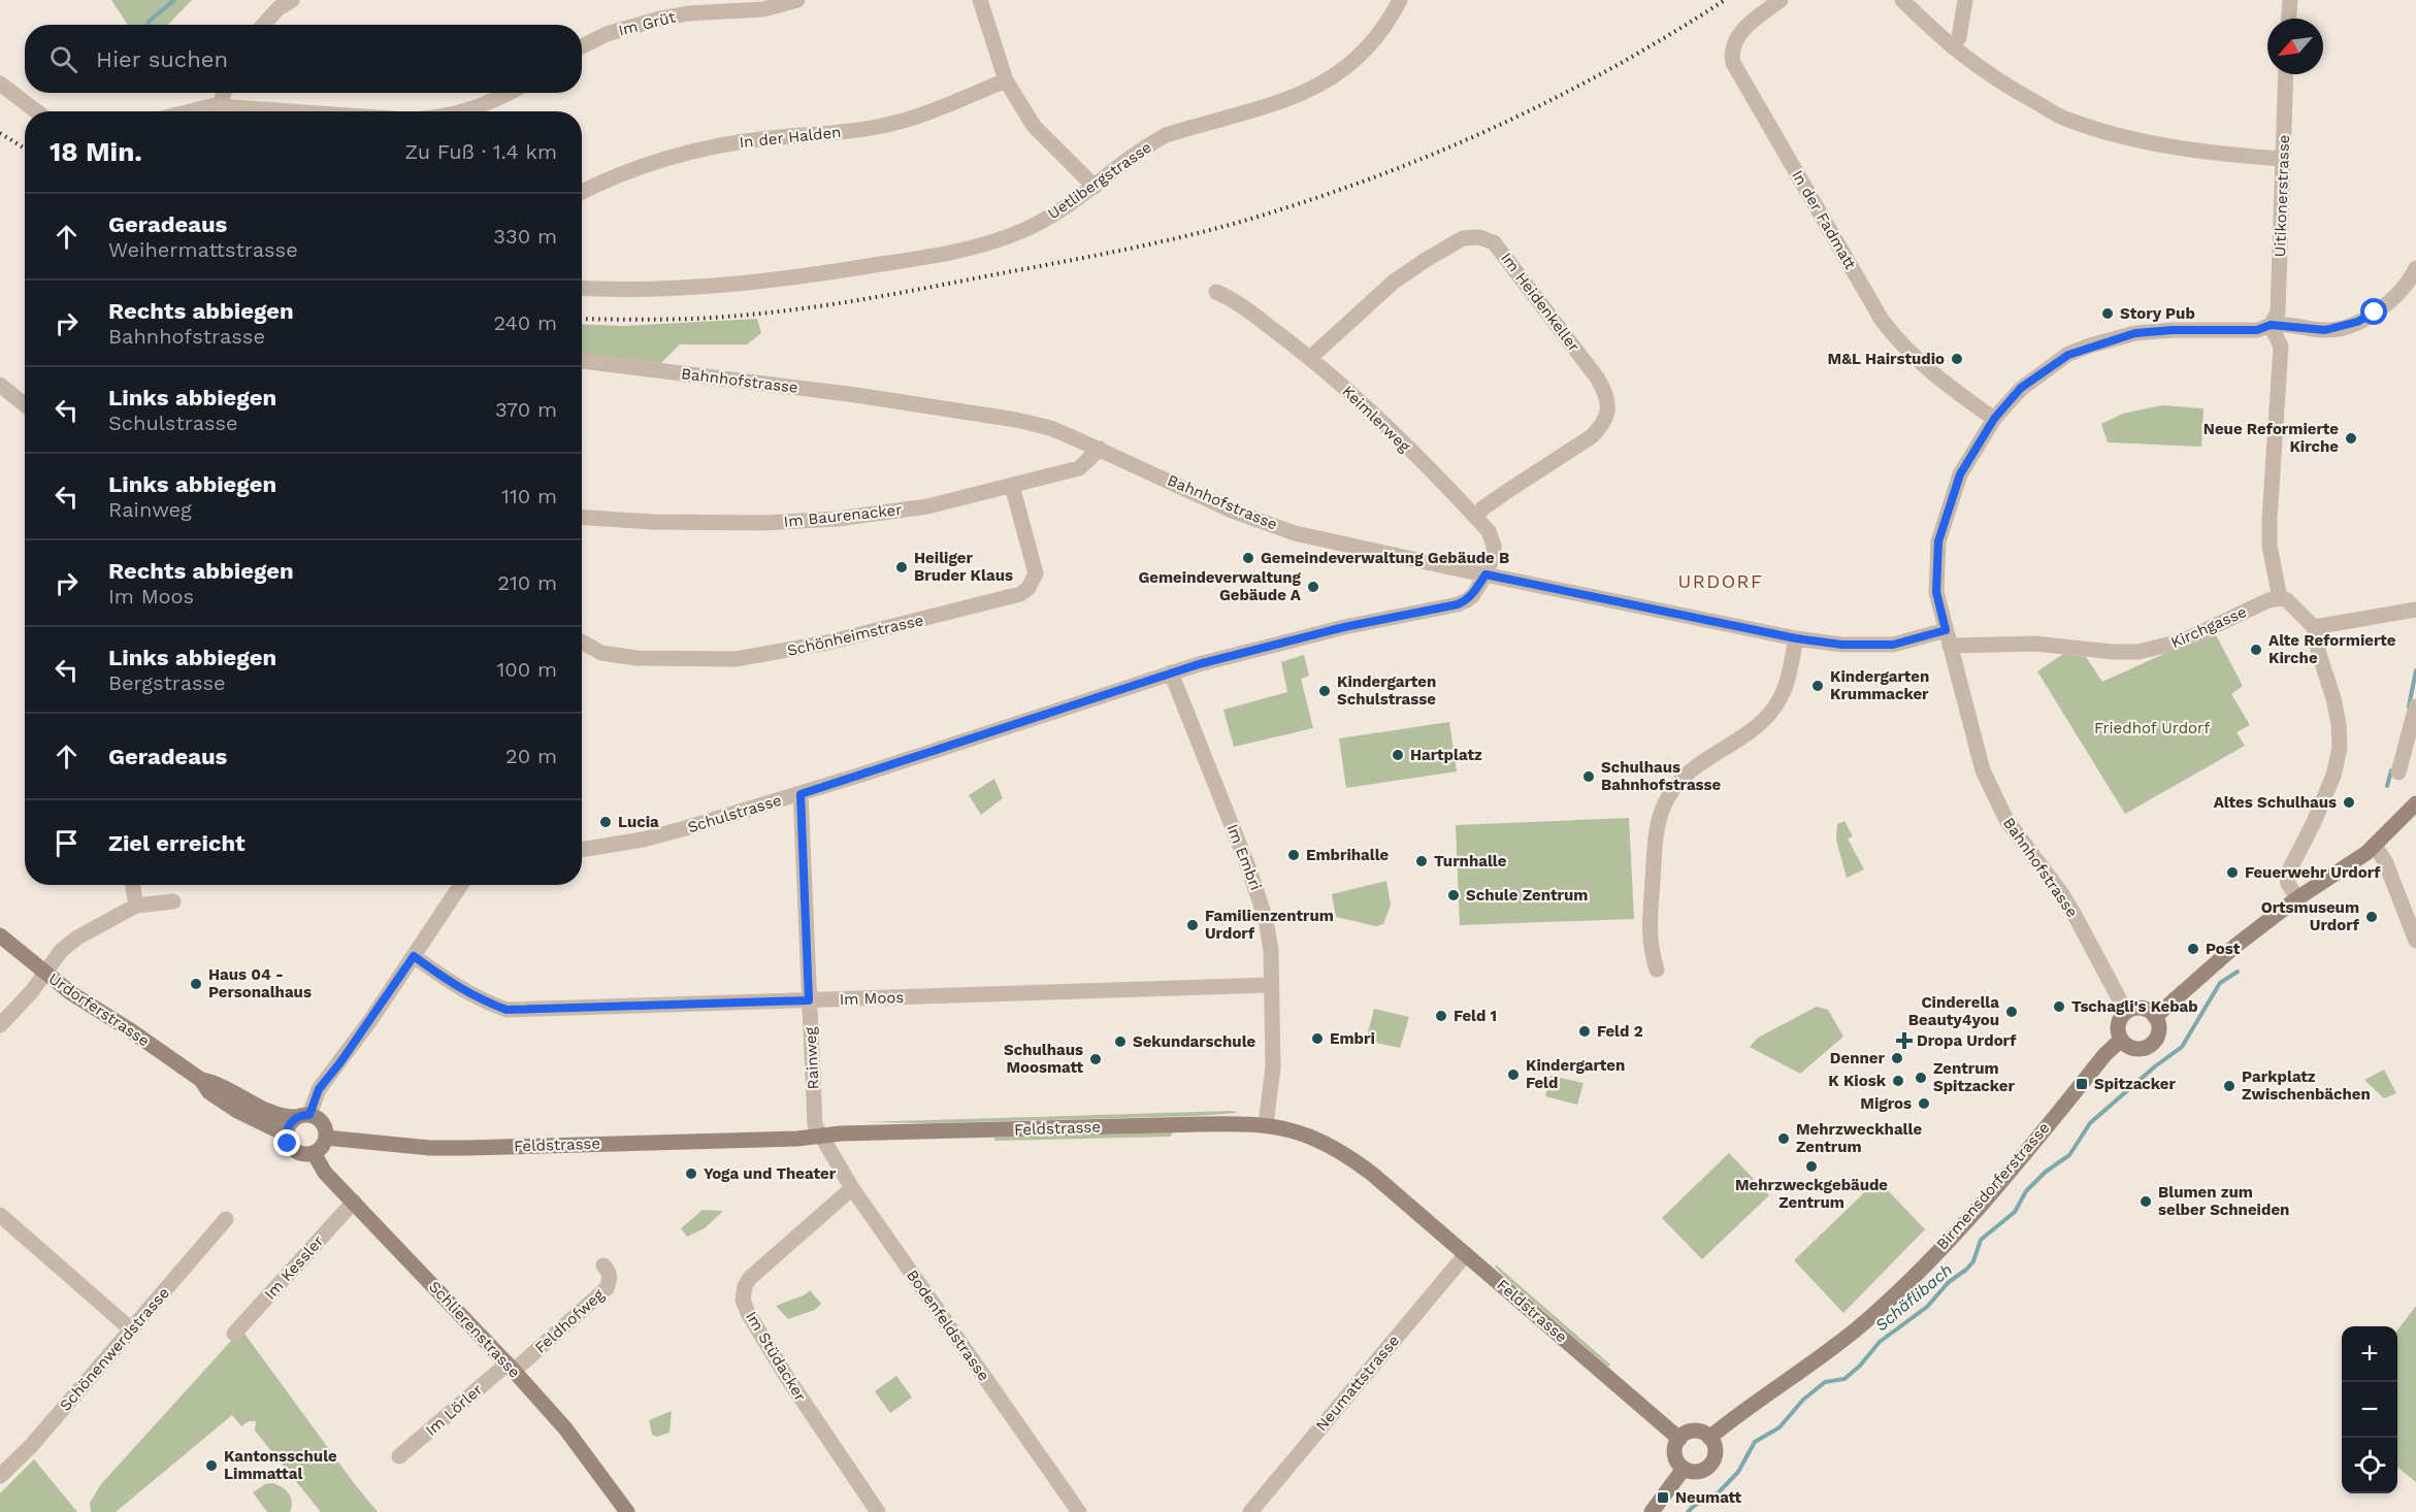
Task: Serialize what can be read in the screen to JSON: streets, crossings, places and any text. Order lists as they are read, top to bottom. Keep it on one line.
{"streets":{"main road":["Urdorferstrasse","Feldstrasse","Birmensdorferstrasse","Schlierenstrasse"],"street":["Im Grüt","In der Halden","Uetlibergstrasse","Uitikonerstrasse","In der Fadmatt","Im Heidenkeller","Bahnhofstrasse","Keimlerweg","Im Baurenacker","Kirchgasse","Schönheimstrasse","Schulstrasse","Im Embri","Im Moos","Rainweg","Im Kessler","Feldhofweg","Bodenfeldstrasse","Schönenwerdstrasse","Im Stüdacker","Neumattstrasse","Im Lörler"]},"crossings":[["Uitikonerstrasse","Bahnhofstrasse"],["In der Fadmatt","Bahnhofstrasse"],["Im Heidenkeller","Keimlerweg"],["Bahnhofstrasse","Keimlerweg"],["Bahnhofstrasse","Im Baurenacker"],["Bahnhofstrasse","Kirchgasse"],["Bahnhofstrasse","Schulstrasse"],["Bahnhofstrasse","Birmensdorferstrasse"],["Keimlerweg","Schulstrasse"],["Im Baurenacker","Schönheimstrasse"],["Schulstrasse","Im Embri"],["Schulstrasse","Rainweg"],["Im Embri","Im Moos"],["Im Embri","Feldstrasse"],["Im Moos","Rainweg"],["Urdorferstrasse","Feldstrasse"],["Urdorferstrasse","Schlierenstrasse"],["Rainweg","Feldstrasse"],["Rainweg","Bodenfeldstrasse"],["Feldstrasse","Birmensdorferstrasse"],["Feldstrasse","Bodenfeldstrasse"],["Feldstrasse","Schlierenstrasse"],["Feldstrasse","Neumattstrasse"],["Im Kessler","Schlierenstrasse"],["Feldhofweg","Schlierenstrasse"],["Feldhofweg","Im Lörler"],["Bodenfeldstrasse","Im Stüdacker"],["Schlierenstrasse","Im Lörler"]],"districts":["URDORF"],"water":["Schäflibach"],"parks":["Friedhof Urdorf"],"places":{"other":["Story Pub","M&L Hairstudio","Neue Reformierte Kirche","Gemeindeverwaltung Gebäude B","Heiliger Bruder Klaus","Gemeindeverwaltung Gebäude A","Alte Reformierte Kirche","Kindergarten Krummacker","Kindergarten Schulstrasse","Hartplatz","Schulhaus Bahnhofstrasse","Altes Schulhaus","Lucia","Embrihalle","Turnhalle","Feuerwehr Urdorf","Schule Zentrum","Ortsmuseum Urdorf","Familienzentrum Urdorf","Post","Haus 04 - Personalhaus","Tschagli's Kebab","Cinderella Beauty4you","Feld 1","Feld 2","Embri","Sekundarschule","Denner","Schulhaus Moosmatt","Kindergarten Feld","Zentrum Spitzacker","K Kiosk","Parkplatz Zwischenbächen","Migros","Mehrzweckhalle Zentrum","Mehrzweckgebäude Zentrum","Yoga und Theater","Blumen zum selber Schneiden","Kantonsschule Limmattal"],"health":["Dropa Urdorf"],"transit":["Spitzacker","Neumatt"]},"north":"bottom left","page":{"search":"Hier suchen","heading":["18 Min.","Zu Fuß · 1.4 km"],"list":[["Geradeaus","Weihermattstrasse","330 m"],["Rechts abbiegen","Bahnhofstrasse","240 m"],["Links abbiegen","Schulstrasse","370 m"],["Links abbiegen","Rainweg","110 m"],["Rechts abbiegen","Im Moos","210 m"],["Links abbiegen","Bergstrasse","100 m"],["Geradeaus","20 m"],"Ziel erreicht"],"map_buttons":["+","−"]}}
